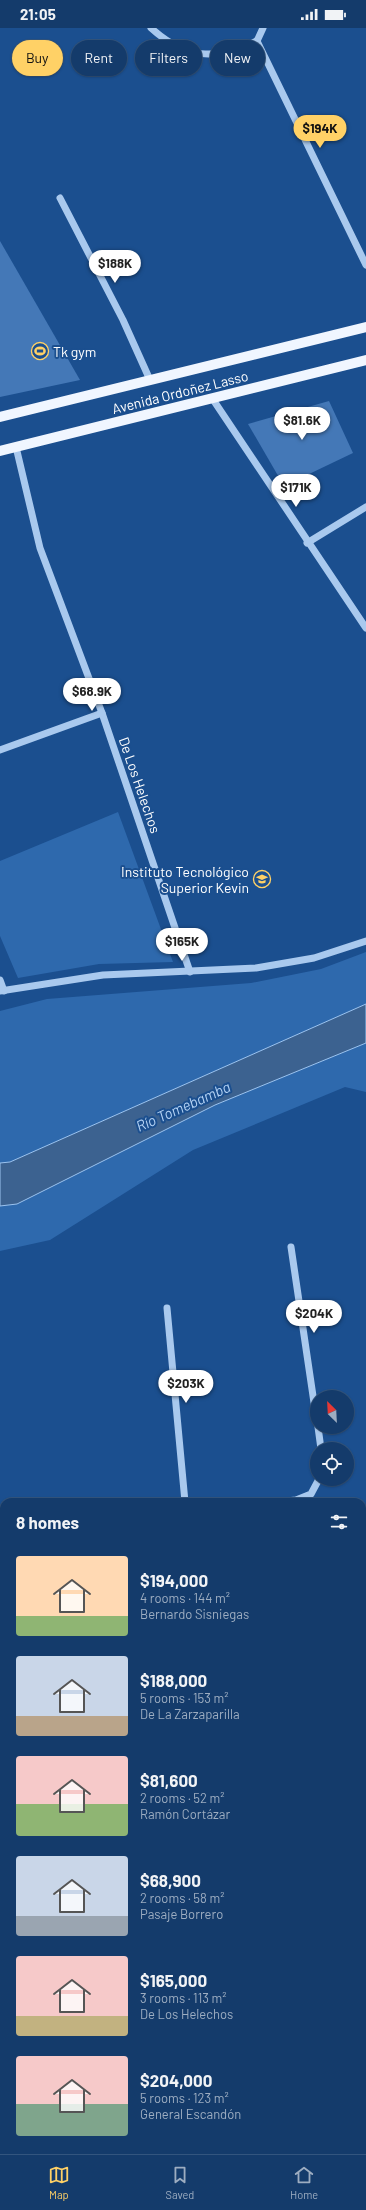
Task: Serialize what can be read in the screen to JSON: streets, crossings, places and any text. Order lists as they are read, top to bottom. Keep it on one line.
{"streets":{"main road":["Avenida Ordoñez Lasso"],"street":["De Los Helechos"]},"crossings":[["Avenida Ordoñez Lasso","De Los Helechos"]],"water":["Río Tomebamba"],"places":{"sports":["Tk gym"],"school or university":["Instituto Tecnológico Superior Kevin"]},"north":"top left","page":{"status":"21:05","chip":["Buy","Rent","Filters","New"],"price":["$194K","$188K","$81.6K","$171K","$68.9K","$165K","$204K","$203K"],"heading":"8 homes","list":[{"name":"$194,000","note":"4 rooms · 144 m² · Bernardo Sisniegas"},{"name":"$188,000","note":"5 rooms · 153 m² · De La Zarzaparilla"},{"name":"$81,600","note":"2 rooms · 52 m² · Ramón Cortázar"},{"name":"$68,900","note":"2 rooms · 58 m² · Pasaje Borrero"},{"name":"$165,000","note":"3 rooms · 113 m² · De Los Helechos"},{"name":"$204,000","note":"5 rooms · 123 m² · General Escandón"}],"tabs":["Map","Saved","Home"]}}
